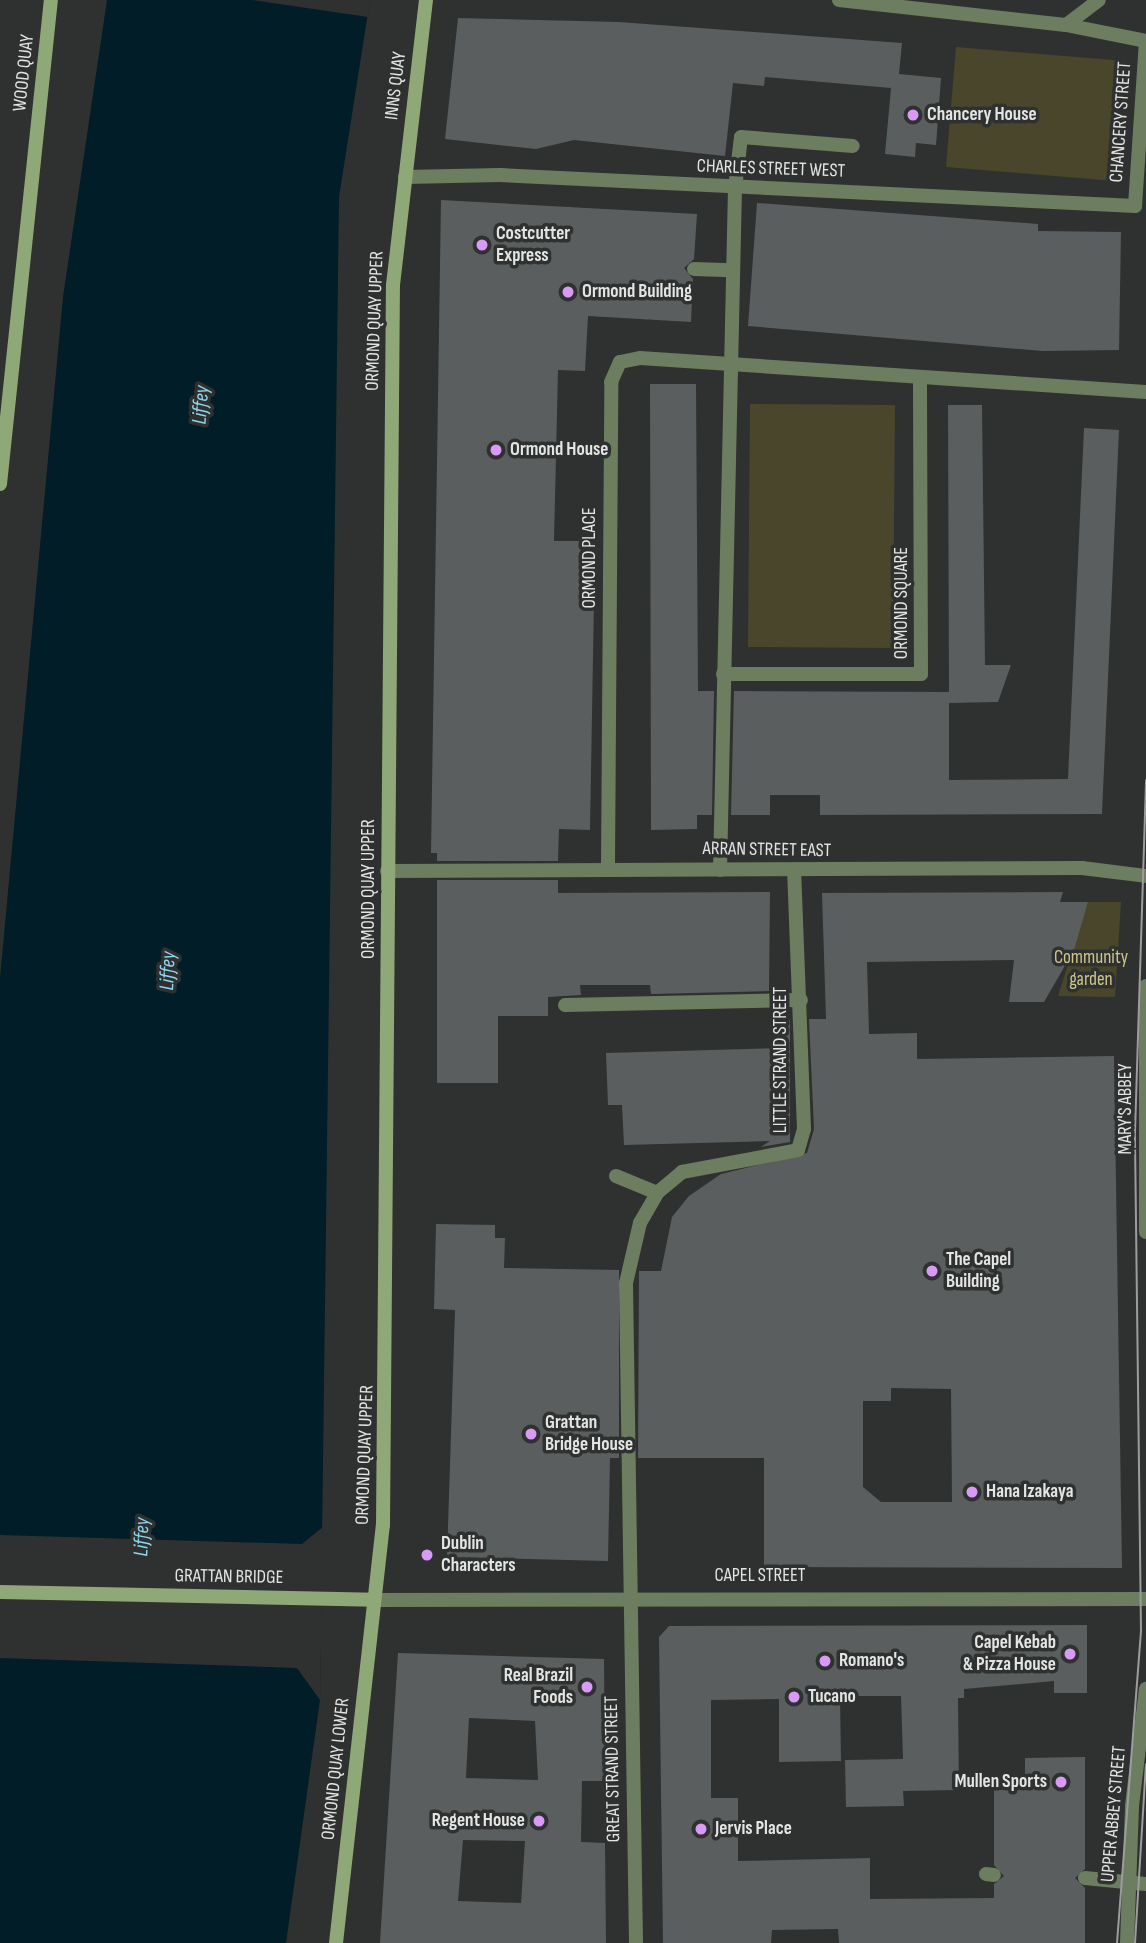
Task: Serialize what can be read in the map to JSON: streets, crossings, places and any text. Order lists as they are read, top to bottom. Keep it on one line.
{"streets":{"main road":["WOOD QUAY","INNS QUAY","ORMOND QUAY UPPER","GRATTAN BRIDGE","ORMOND QUAY LOWER"],"street":["CHANCERY STREET","CHARLES STREET WEST","ORMOND PLACE","ORMOND SQUARE","ARRAN STREET EAST","LITTLE STRAND STREET","MARY'S ABBEY","CAPEL STREET","GREAT STRAND STREET","UPPER ABBEY STREET"]},"crossings":[["INNS QUAY","CHARLES STREET WEST"],["INNS QUAY","ORMOND QUAY UPPER"],["CHANCERY STREET","CHARLES STREET WEST"],["CHARLES STREET WEST","ORMOND QUAY UPPER"],["ORMOND QUAY UPPER","ARRAN STREET EAST"],["ORMOND QUAY UPPER","CAPEL STREET"],["ORMOND QUAY UPPER","GRATTAN BRIDGE"],["ORMOND QUAY UPPER","ORMOND QUAY LOWER"],["ORMOND PLACE","ARRAN STREET EAST"],["ARRAN STREET EAST","LITTLE STRAND STREET"],["LITTLE STRAND STREET","CAPEL STREET"],["LITTLE STRAND STREET","GREAT STRAND STREET"],["CAPEL STREET","GRATTAN BRIDGE"],["CAPEL STREET","ORMOND QUAY LOWER"],["CAPEL STREET","GREAT STRAND STREET"],["GRATTAN BRIDGE","ORMOND QUAY LOWER"]],"water":["Liffey"],"parks":["Community garden"],"places":["Chancery House","Costcutter Express","Ormond Building","Ormond House","The Capel Building","Grattan Bridge House","Hana Izakaya","Dublin Characters","Capel Kebab & Pizza House","Romano's","Real Brazil Foods","Tucano","Mullen Sports","Regent House","Jervis Place"]}
